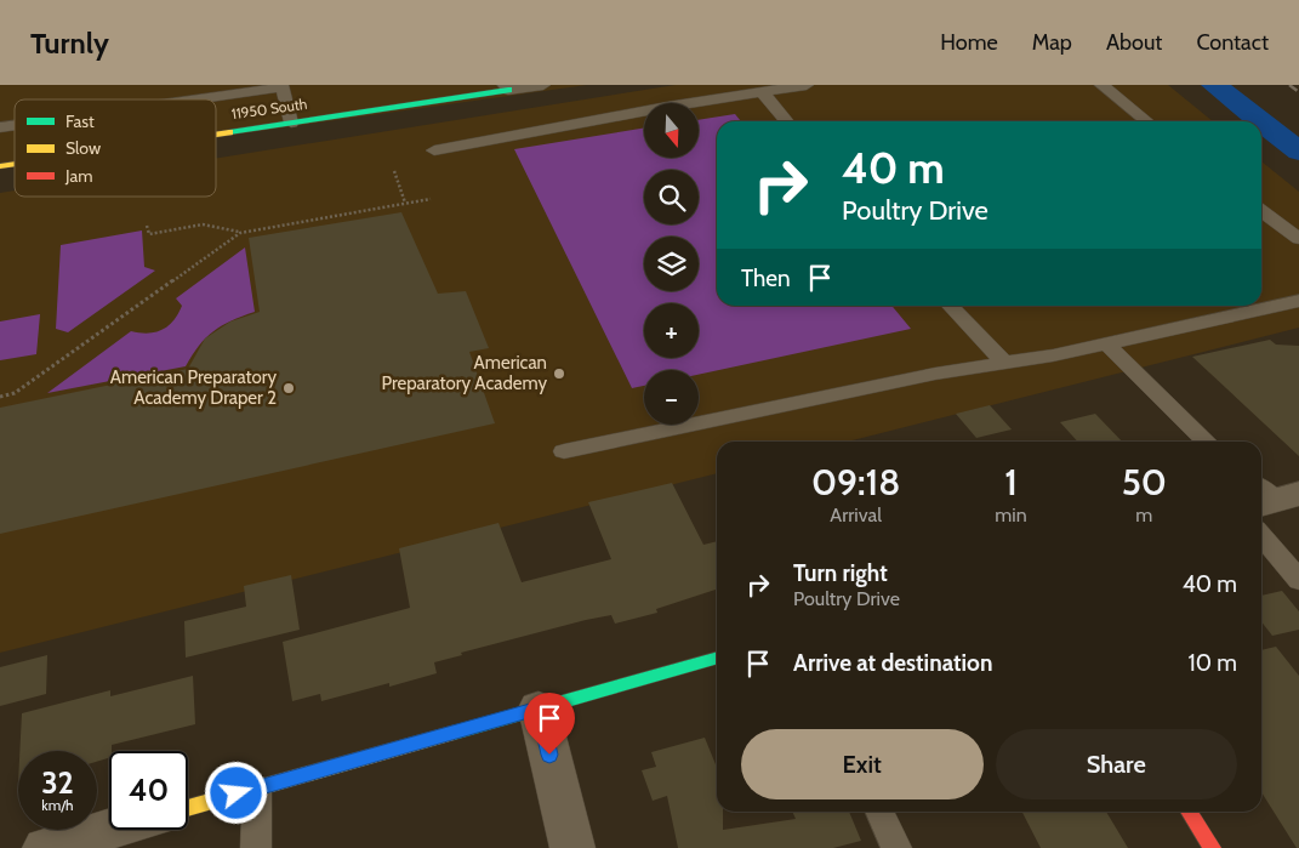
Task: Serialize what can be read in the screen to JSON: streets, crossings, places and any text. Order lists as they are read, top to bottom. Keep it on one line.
{"streets":{"street":["11950 South"]},"places":["American Preparatory Academy","American Preparatory Academy Draper 2"],"legend":["Fast","Slow","Jam"],"north":"bottom","page":{"header":"Turnly","nav":["Home","Map","About","Contact"],"map_buttons":["+","−"],"turn":["40 m","Poultry Drive"],"then":"Then","eta":["09:18","Arrival","1","min","50","m"],"list":[{"name":"Turn right","note":"Poultry Drive","value":"40 m"},{"name":"Arrive at destination","value":"10 m"}],"buttons":["Exit","Share"],"speed":"32 km/h","limit":"40"}}
